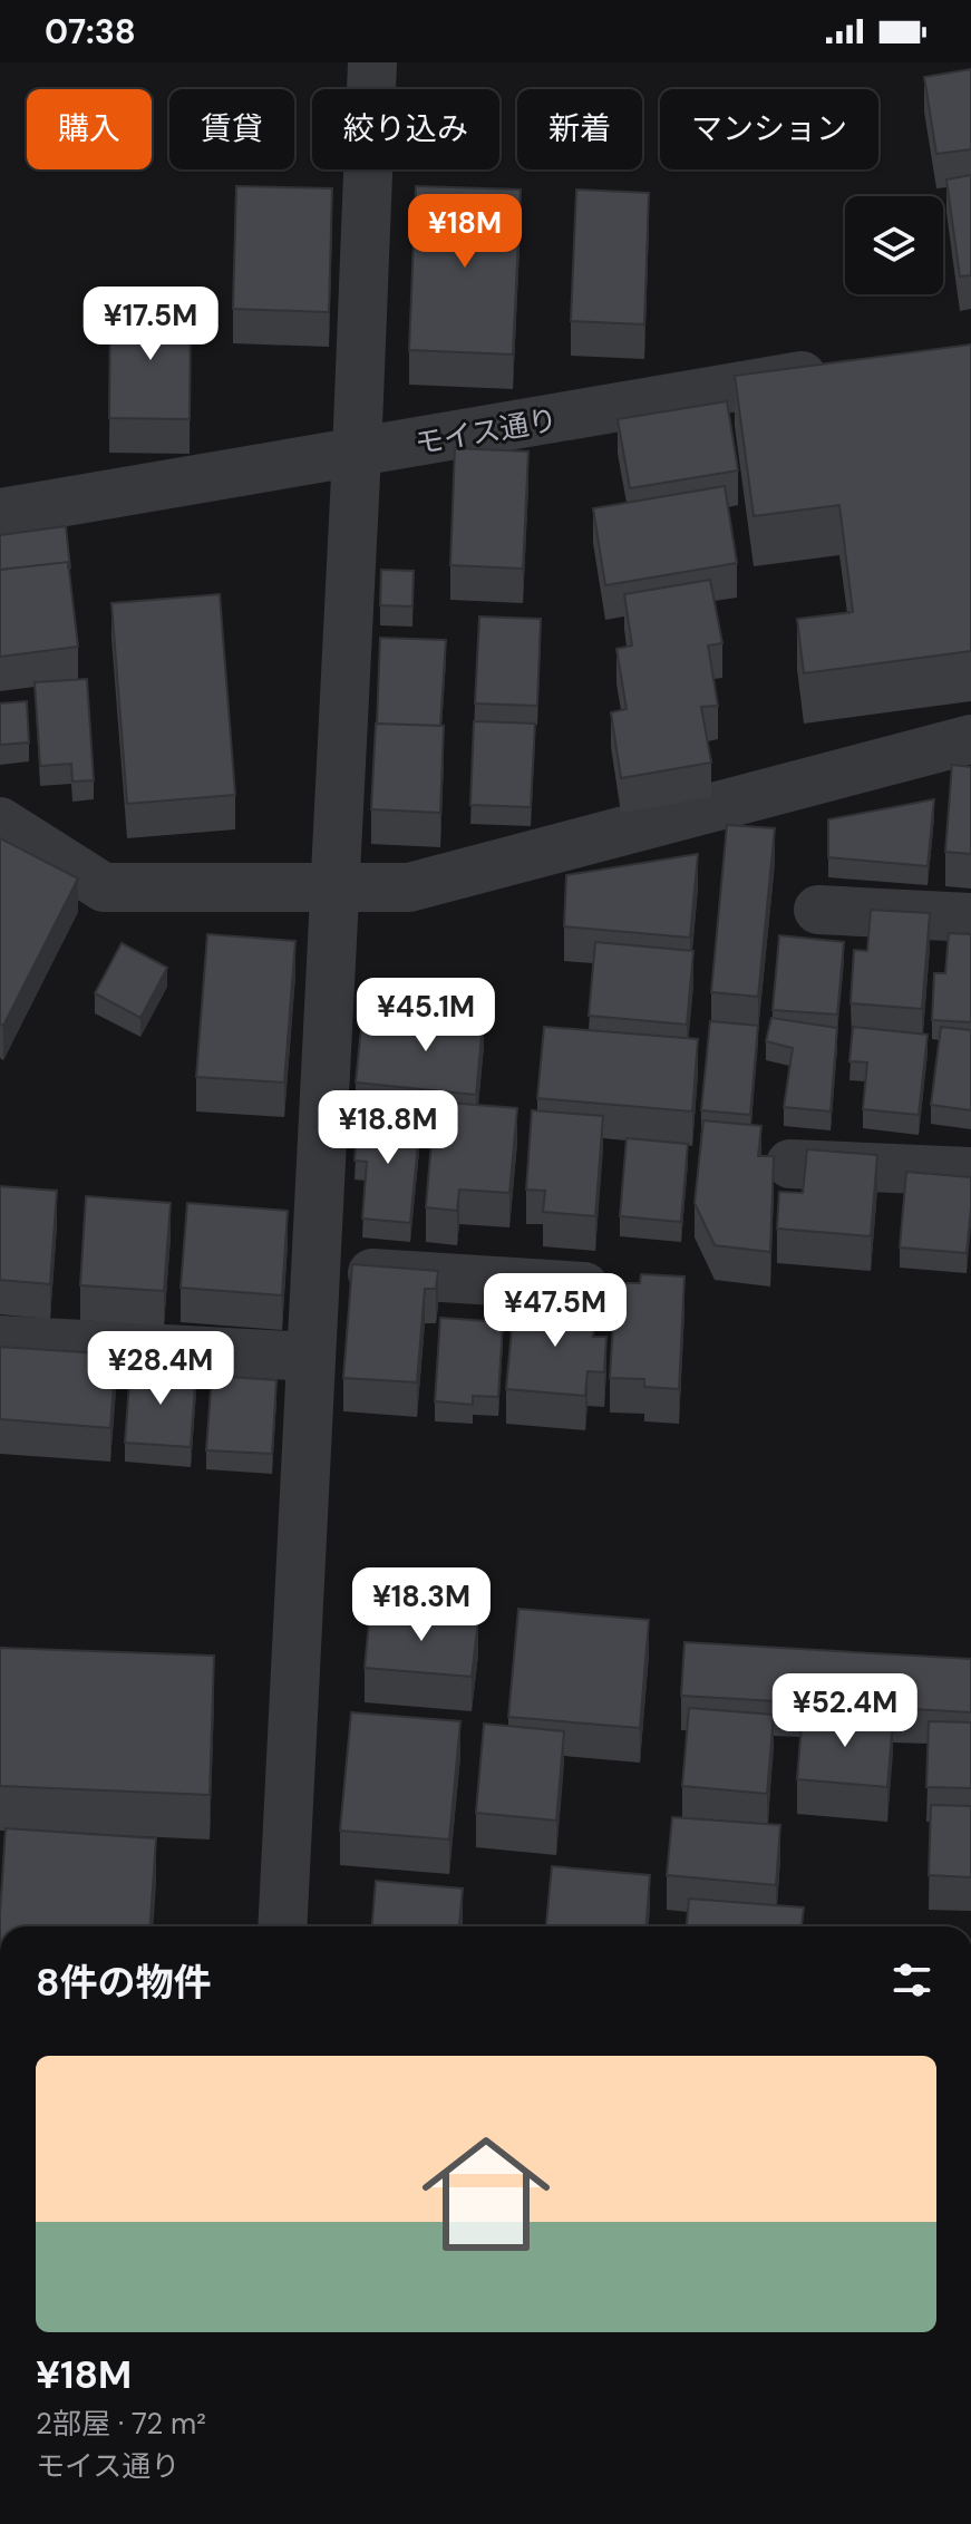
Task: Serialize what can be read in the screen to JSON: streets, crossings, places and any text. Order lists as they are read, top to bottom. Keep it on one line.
{"streets":{"street":["モイス通り"]},"page":{"status":"07:38","chip":["購入","賃貸","絞り込み","新着","マンション"],"price":["¥18M","¥17.5M","¥45.1M","¥18.8M","¥47.5M","¥28.4M","¥18.3M","¥52.4M"],"heading":"8件の物件","list":[{"name":"¥18M","note":"2部屋 · 72 m² · モイス通り"}]}}
